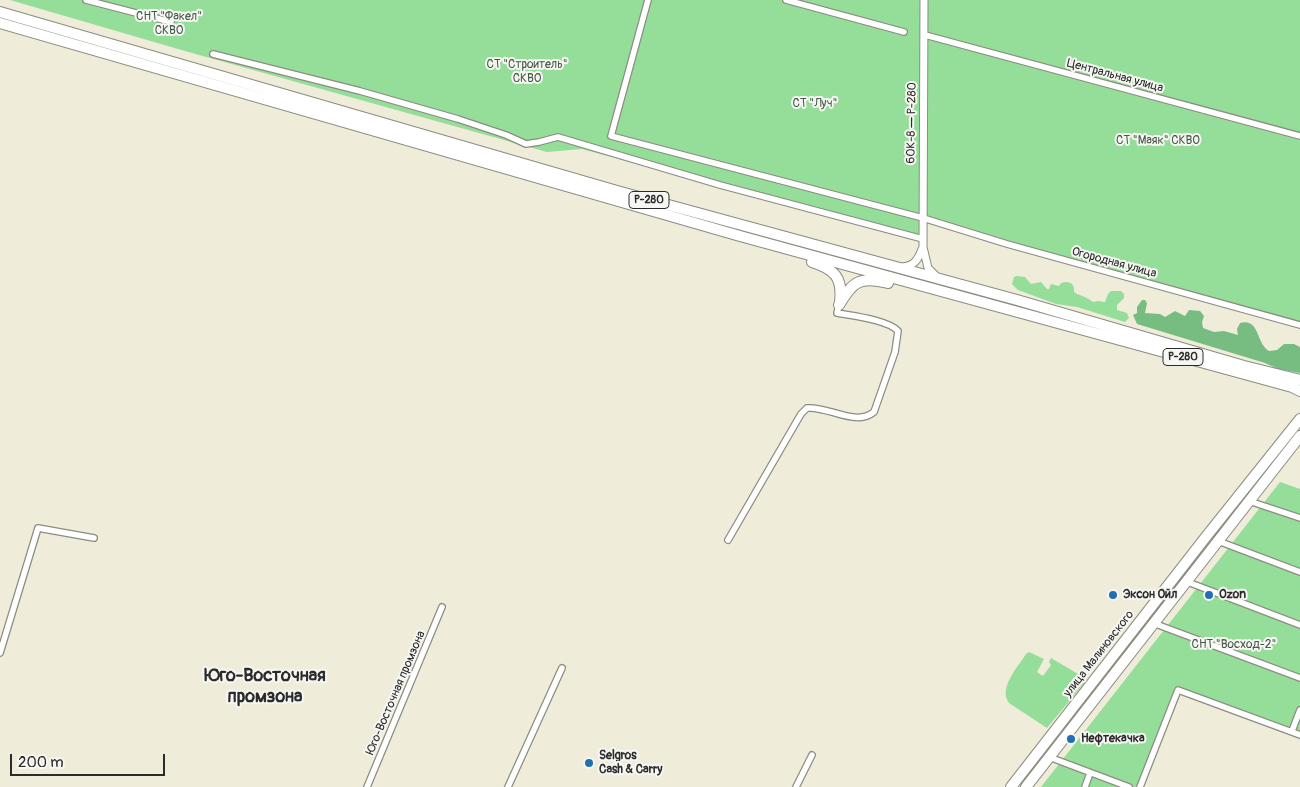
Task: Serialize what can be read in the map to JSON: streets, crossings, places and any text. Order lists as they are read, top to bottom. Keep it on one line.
{"streets":{"highway":["Р-280","улица Малиновского"],"street":["Центральная улица","60К-8 — Р-280","Огородная улица","Юго-Восточная промзона"]},"crossings":[["Центральная улица","60К-8 — Р-280"],["60К-8 — Р-280","Р-280"],["60К-8 — Р-280","Огородная улица"]],"districts":["Юго-Восточная промзона"],"parks":["СНТ \"Факел\" СКВО","СТ \"Строитель\" СКВО","СТ \"Луч\"","СТ \"Маяк\" СКВО","СНТ \"Восход-2\""],"places":["Эксон Ойл","Ozon","Нефтекачка","Selgros Cash & Carry"],"scale_bar":"200 m"}
